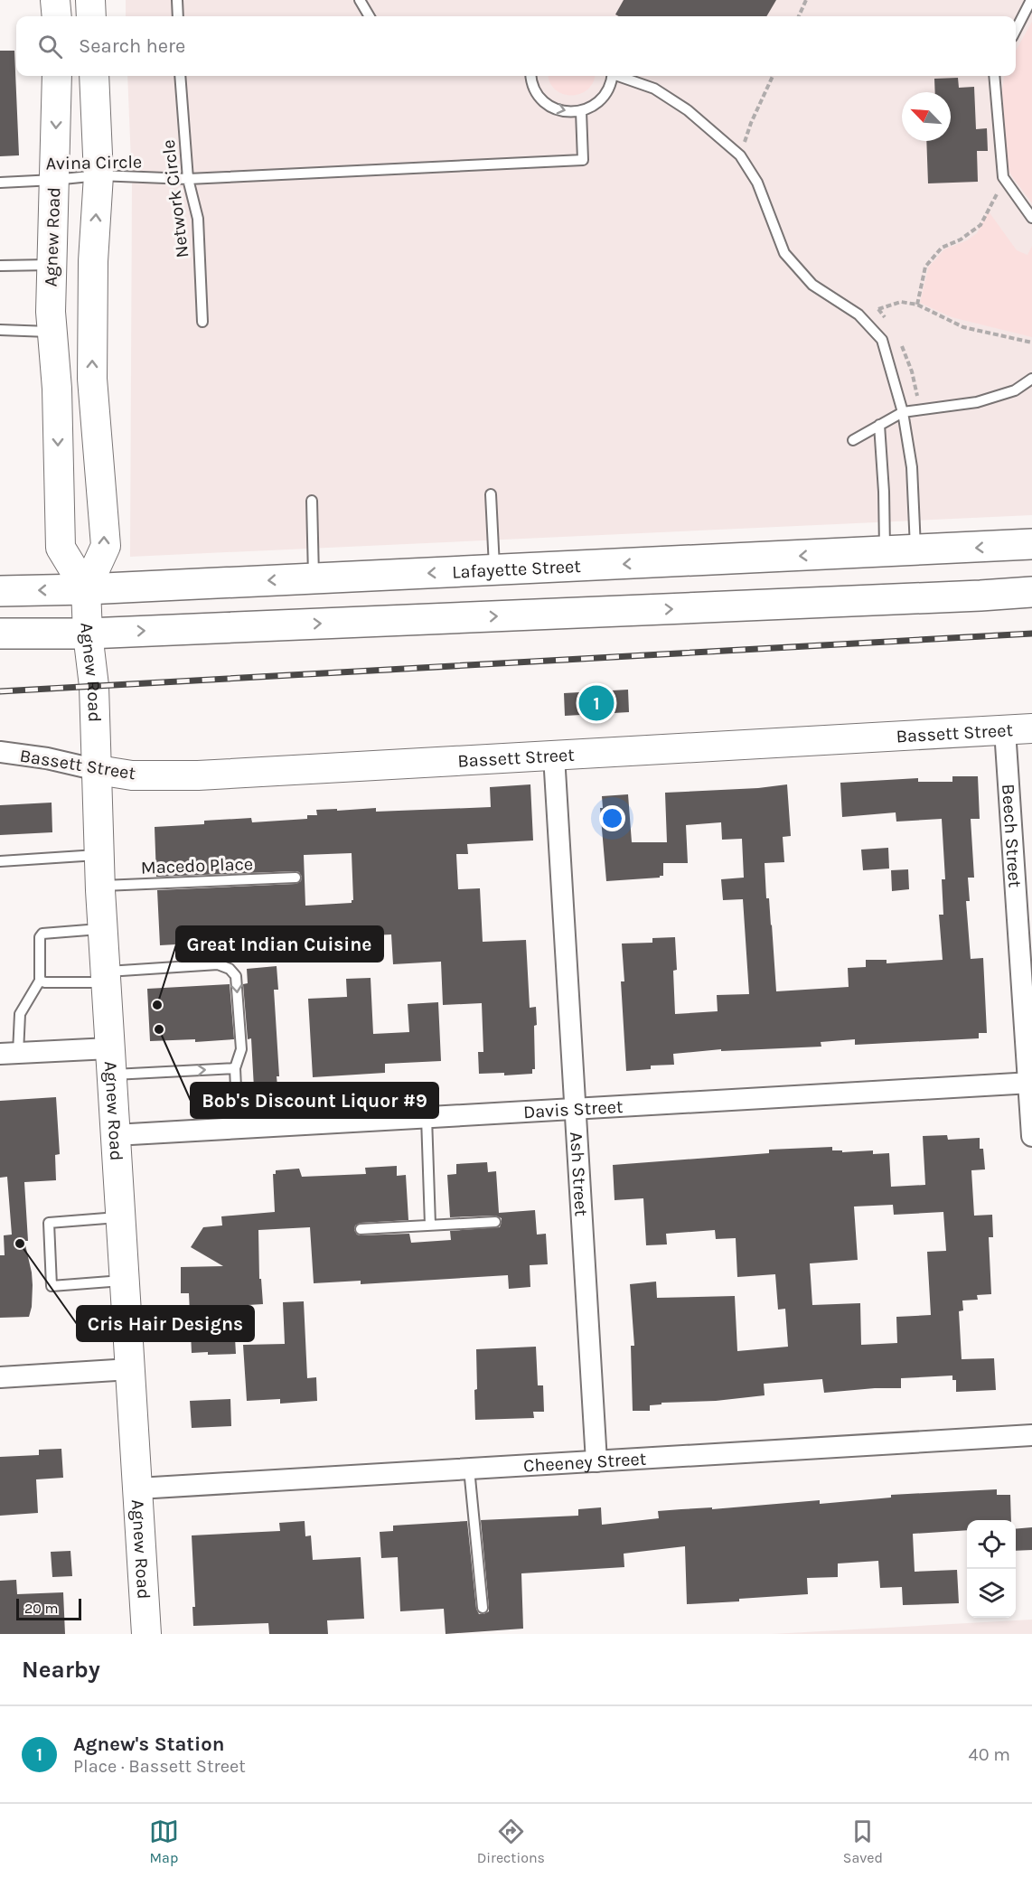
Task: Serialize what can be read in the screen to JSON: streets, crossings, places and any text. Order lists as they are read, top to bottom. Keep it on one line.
{"streets":{"main road":["Lafayette Street"],"street":["Agnew Road","Bassett Street","Beech Street","Davis Street","Ash Street","Cheeney Street"],"lane":["Avina Circle","Network Circle","Macedo Place"]},"crossings":[["Avina Circle","Network Circle"],["Avina Circle","Agnew Road"],["Agnew Road","Lafayette Street"],["Agnew Road","Bassett Street"],["Agnew Road","Macedo Place"],["Agnew Road","Davis Street"],["Agnew Road","Cheeney Street"],["Bassett Street","Beech Street"],["Bassett Street","Ash Street"],["Beech Street","Davis Street"],["Davis Street","Ash Street"],["Ash Street","Cheeney Street"]],"places":["Great Indian Cuisine","Bob's Discount Liquor #9","Cris Hair Designs"],"scale_bar":"20 m","north":"top left","page":{"search":"Search here","pins":"1","scale":"20 m","heading":"Nearby","list":[{"mark":"1","name":"Agnew's Station","note":"Place · Bassett Street","value":"40 m"}],"nav":["Map","Directions","Saved"]}}
